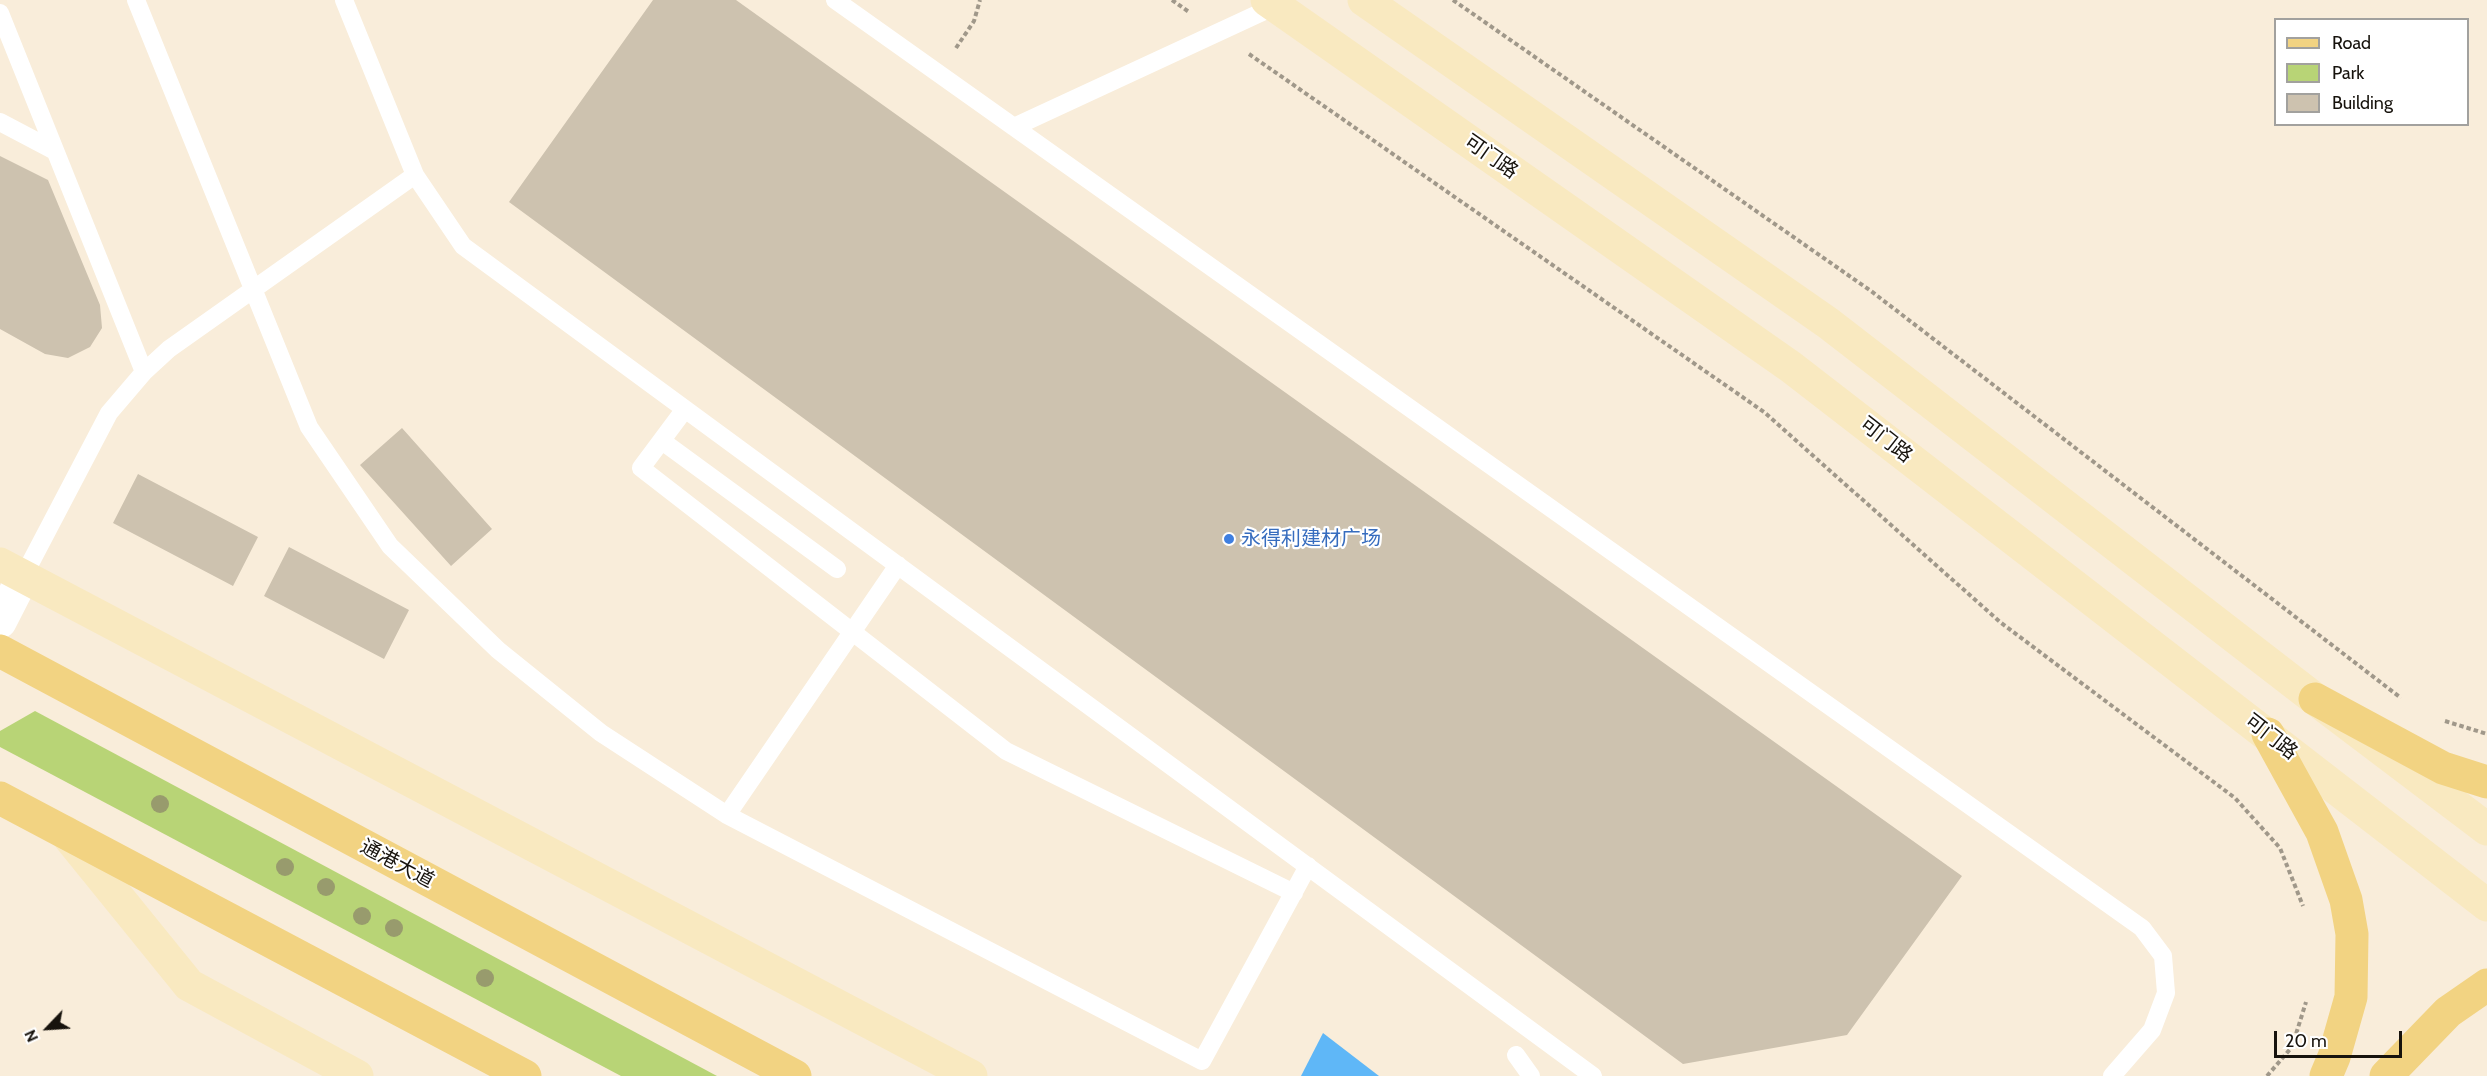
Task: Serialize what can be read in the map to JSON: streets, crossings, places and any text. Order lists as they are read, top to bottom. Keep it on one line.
{"streets":{"main road":["可门路","通港大道"]},"places":["永得利建材广场"],"legend":["Road","Park","Building"],"scale_bar":"20 m","north":"bottom left"}
